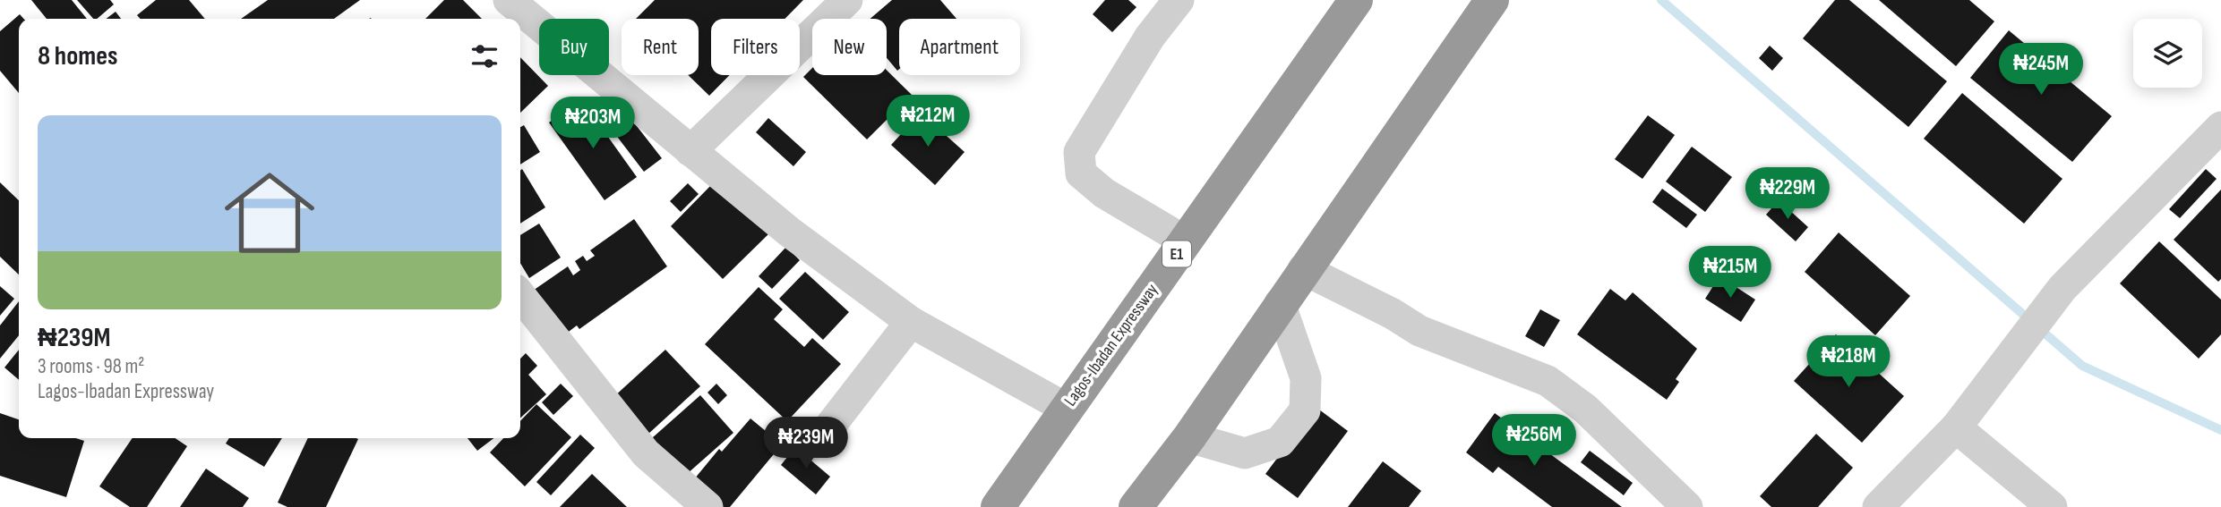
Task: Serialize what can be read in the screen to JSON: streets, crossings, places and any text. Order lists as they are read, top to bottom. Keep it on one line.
{"streets":{"highway":["E1","Lagos-Ibadan Expressway"]},"page":{"chip":["Buy","Rent","Filters","New","Apartment"],"heading":"8 homes","price":["₦245M","₦212M","₦203M","₦229M","₦215M","₦218M","₦256M","₦239M"],"list":[{"name":"₦239M","note":"3 rooms · 98 m² · Lagos-Ibadan Expressway"}]}}
